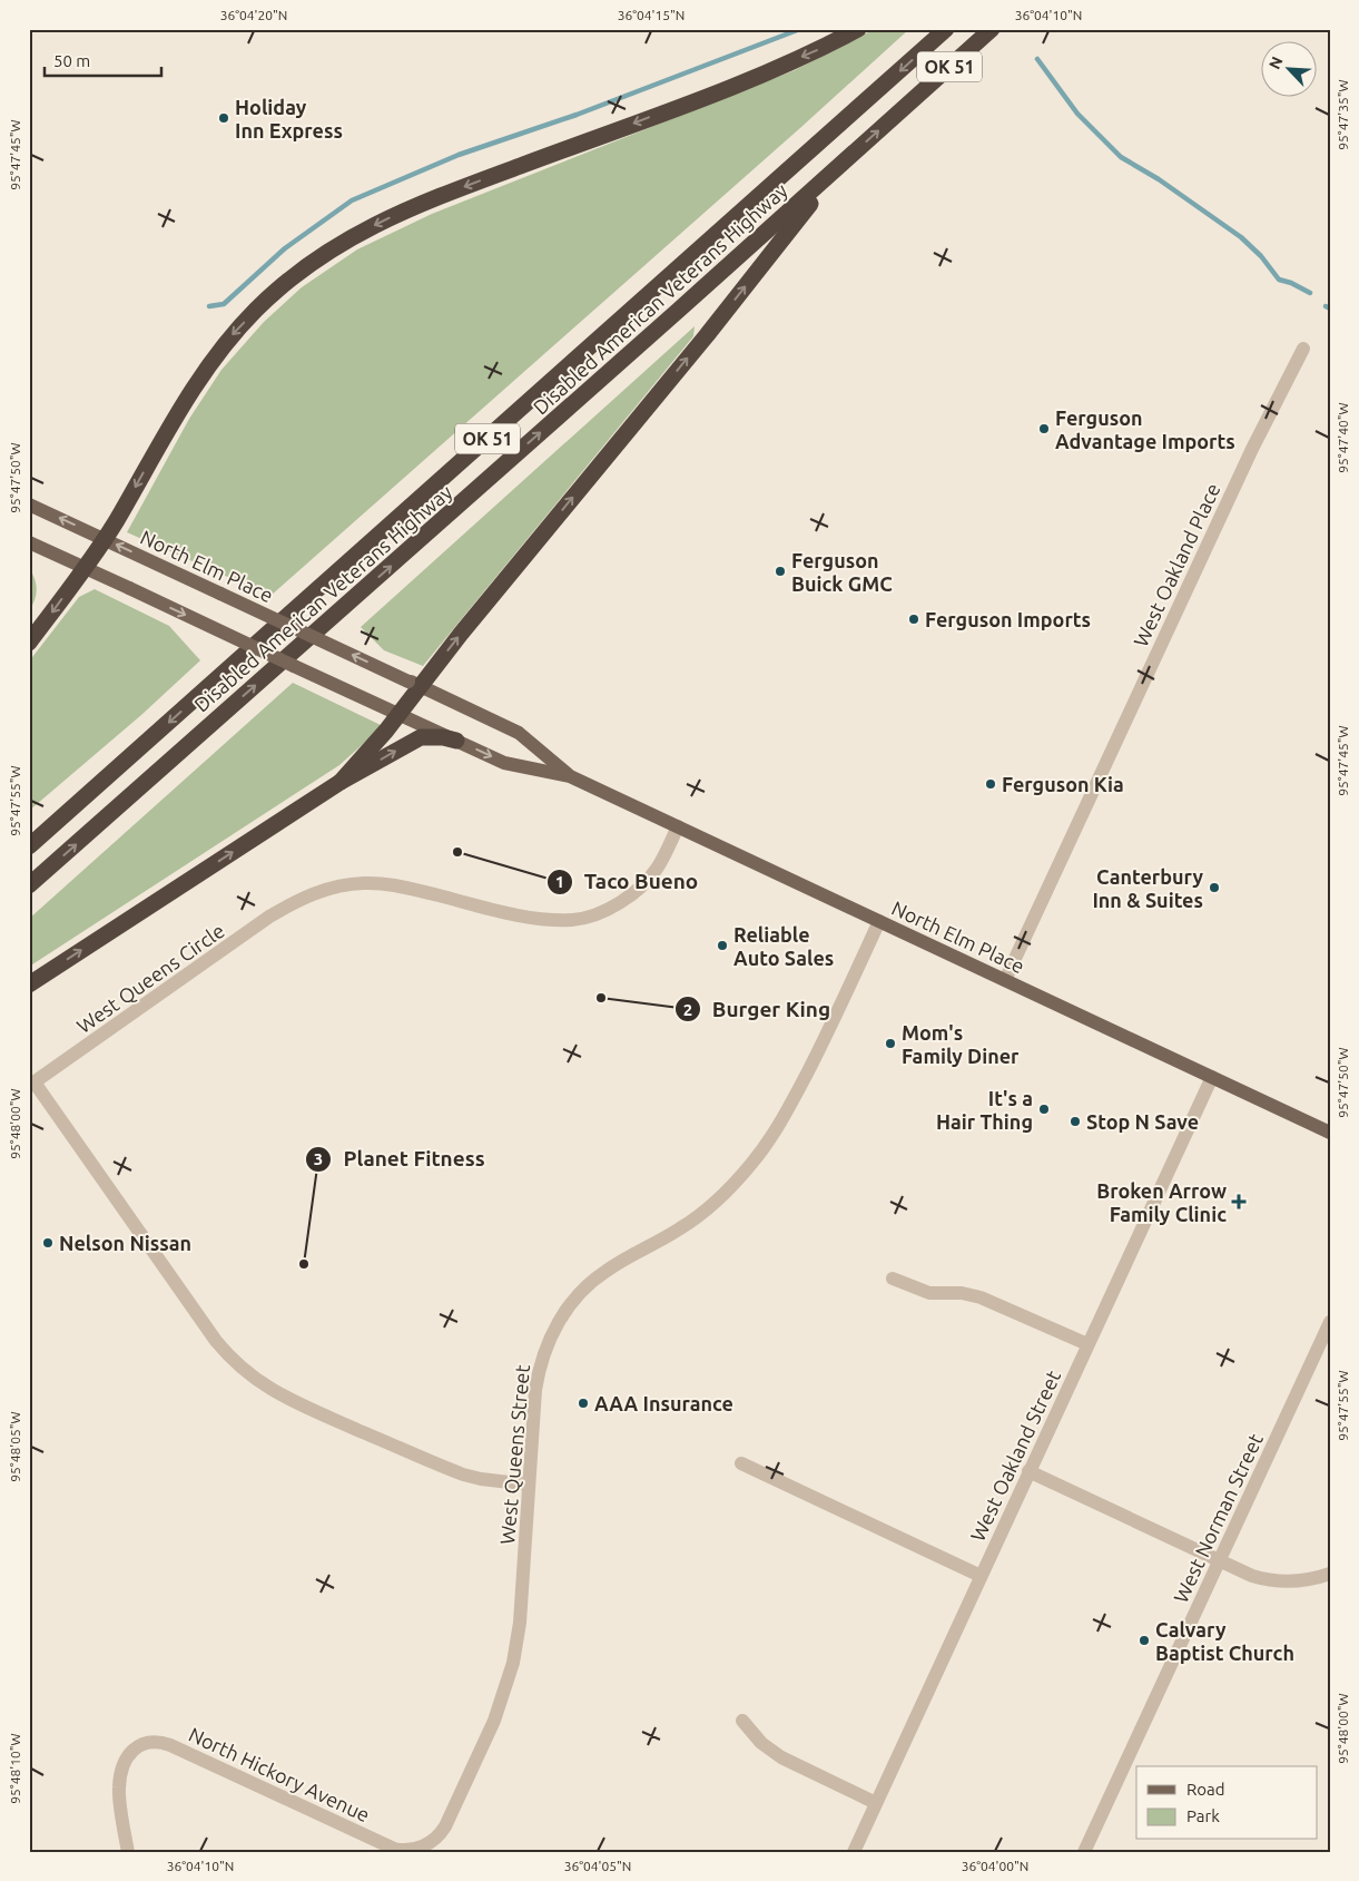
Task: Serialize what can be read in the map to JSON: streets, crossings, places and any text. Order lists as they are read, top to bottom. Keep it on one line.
{"streets":{"highway":["OK 51","Disabled American Veterans Highway"],"main road":["North Elm Place"],"street":["West Oakland Place","West Queens Circle","West Queens Street","West Oakland Street","West Norman Street","North Hickory Avenue"]},"crossings":[["West Oakland Place","North Elm Place"],["North Elm Place","West Queens Circle"],["North Elm Place","West Queens Street"],["North Elm Place","West Oakland Street"],["West Queens Street","North Hickory Avenue"]],"places":{"other":["Holiday Inn Express","Ferguson Advantage Imports","Ferguson Buick GMC","Ferguson Imports","Ferguson Kia","Taco Bueno","Canterbury Inn & Suites","Reliable Auto Sales","Burger King","Mom's Family Diner","It's a Hair Thing","Stop N Save","Nelson Nissan","Planet Fitness","AAA Insurance","Calvary Baptist Church"],"health":["Broken Arrow Family Clinic"]},"legend":["Road","Park"],"scale_bar":"50 m","north":"top left","coordinates":["36°04'20\"N","36°04'15\"N","36°04'10\"N","95°47'35\"W","95°47'45\"W","95°47'40\"W","95°47'50\"W","95°47'55\"W","95°48'00\"W","95°48'05\"W","95°48'10\"W","36°04'05\"N","36°04'00\"N"]}
